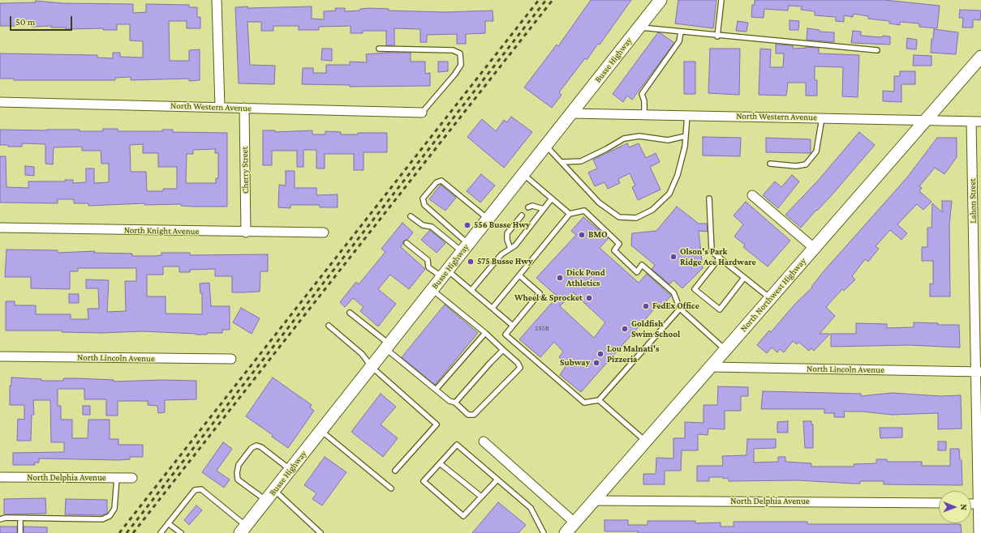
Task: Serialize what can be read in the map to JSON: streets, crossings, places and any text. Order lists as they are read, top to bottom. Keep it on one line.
{"streets":{"main road":["Busse Highway","North Northwest Highway"],"street":["North Western Avenue","Cherry Street","Lahon Street","North Knight Avenue","North Lincoln Avenue","North Delphia Avenue"]},"crossings":[["Busse Highway","North Western Avenue"],["North Western Avenue","Cherry Street"],["North Western Avenue","Lahon Street"],["North Western Avenue","North Northwest Highway"],["Cherry Street","North Knight Avenue"],["Lahon Street","North Lincoln Avenue"],["North Northwest Highway","North Lincoln Avenue"],["North Northwest Highway","North Delphia Avenue"]],"places":["556 Busse Hwy","BMO","Olson's Park Ridge Ace Hardware","575 Busse Hwy","Dick Pond Athletics","Wheel & Sprocket","FedEx Office","Goldfish Swim School","Lou Malnati's Pizzeria","Subway"],"house_numbers":["535B"],"scale_bar":"50 m","north":"right"}
